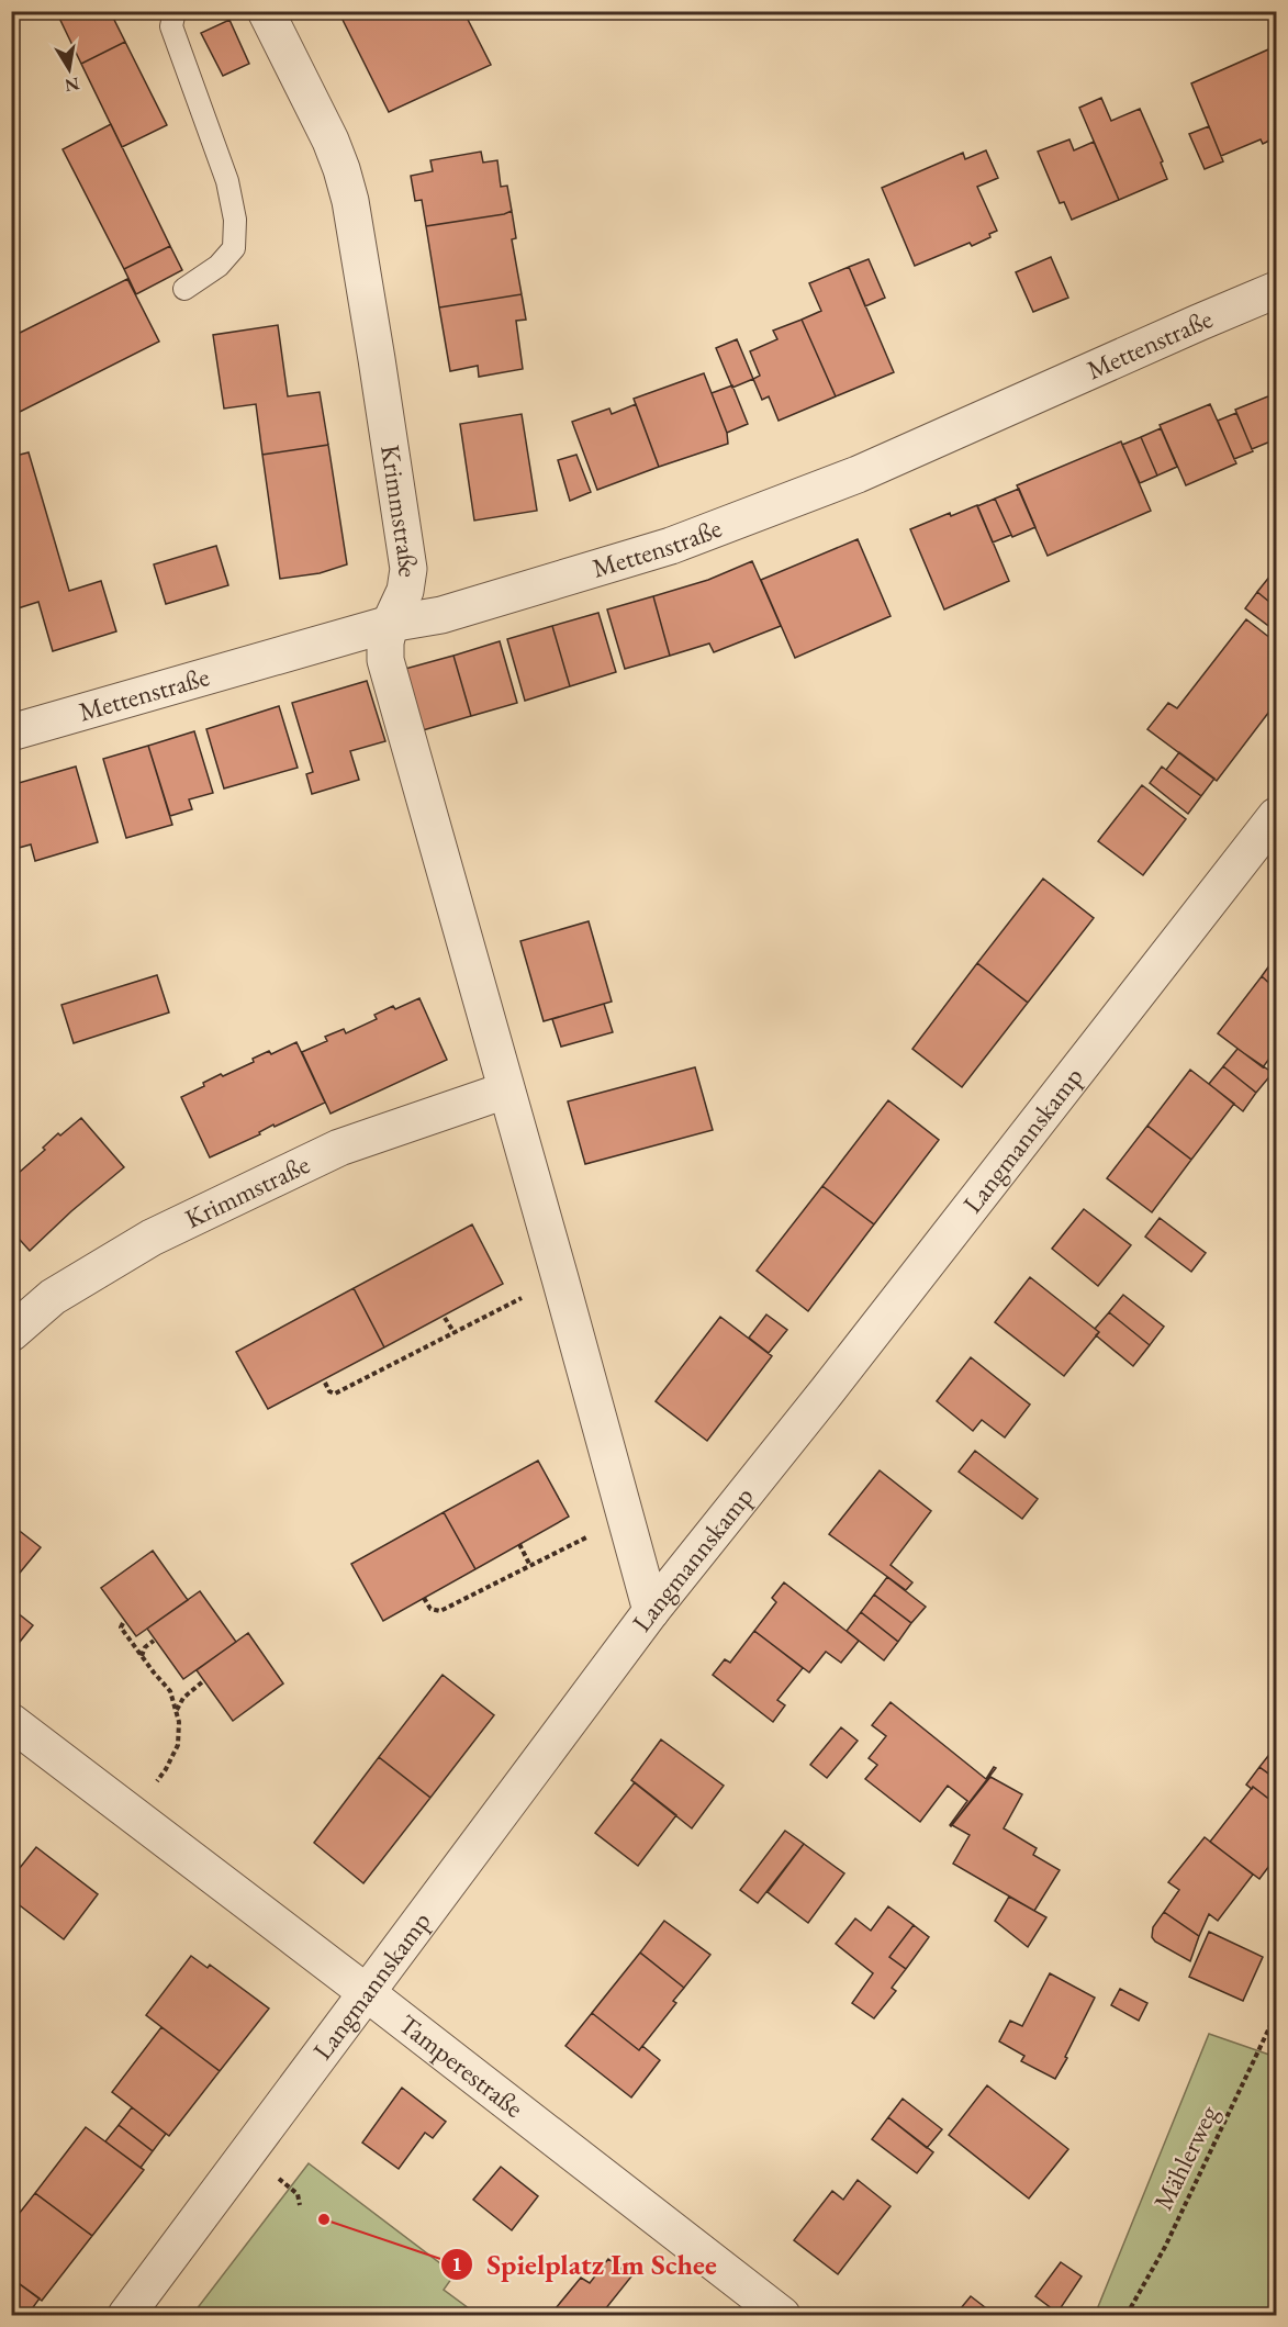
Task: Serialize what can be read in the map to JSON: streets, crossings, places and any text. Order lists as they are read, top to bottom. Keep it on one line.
{"streets":{"street":["Mettenstraße","Krimmstraße","Langmannskamp","Tamperestraße"],"path":["Mählerweg"]},"crossings":[["Mettenstraße","Krimmstraße"],["Krimmstraße","Langmannskamp"],["Langmannskamp","Tamperestraße"]],"places":["Spielplatz Im Schee"],"north":"bottom"}
